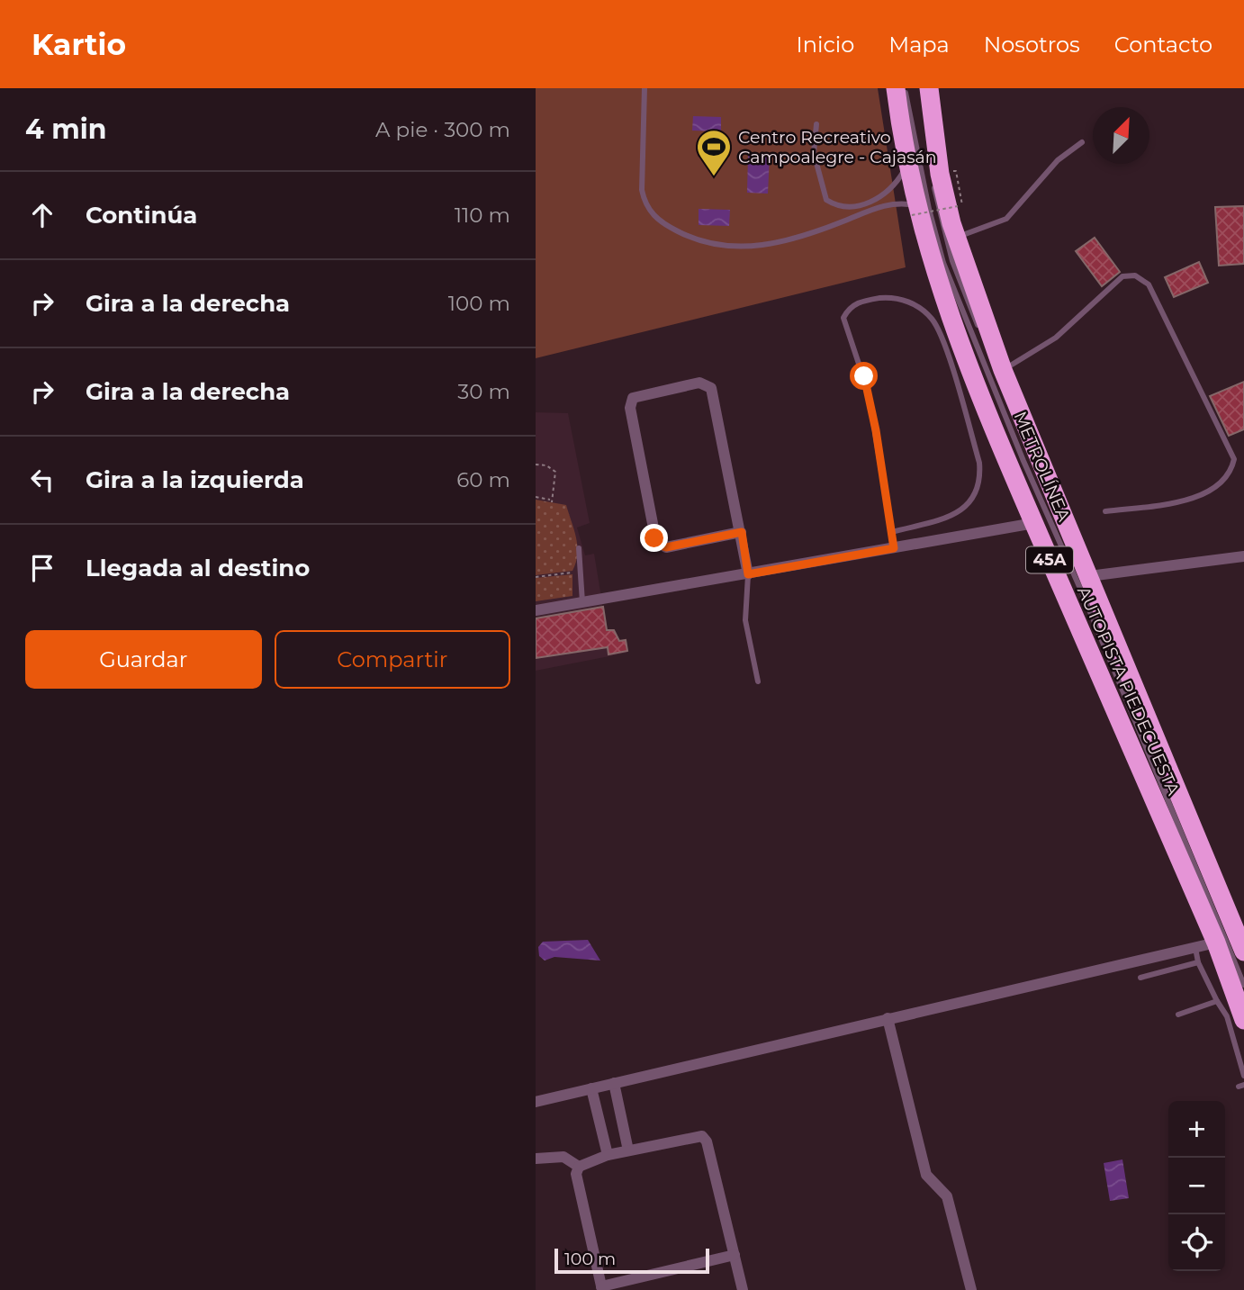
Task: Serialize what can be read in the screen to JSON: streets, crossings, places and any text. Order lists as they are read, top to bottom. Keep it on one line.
{"streets":{"highway":["45A","AUTOPISTA PIEDECUESTA"],"lane":["METROLÍNEA"]},"places":{"sports":["Centro Recreativo Campoalegre - Cajasán"]},"scale_bar":"100 m","north":"top right","page":{"header":"Kartio","nav":["Inicio","Mapa","Nosotros","Contacto"],"heading":["4 min","A pie · 300 m"],"list":[["Continúa","110 m"],["Gira a la derecha","100 m"],["Gira a la derecha","30 m"],["Gira a la izquierda","60 m"],"Llegada al destino"],"buttons":["Guardar","Compartir"],"map_buttons":["+","−"],"scale":"100 m"}}
